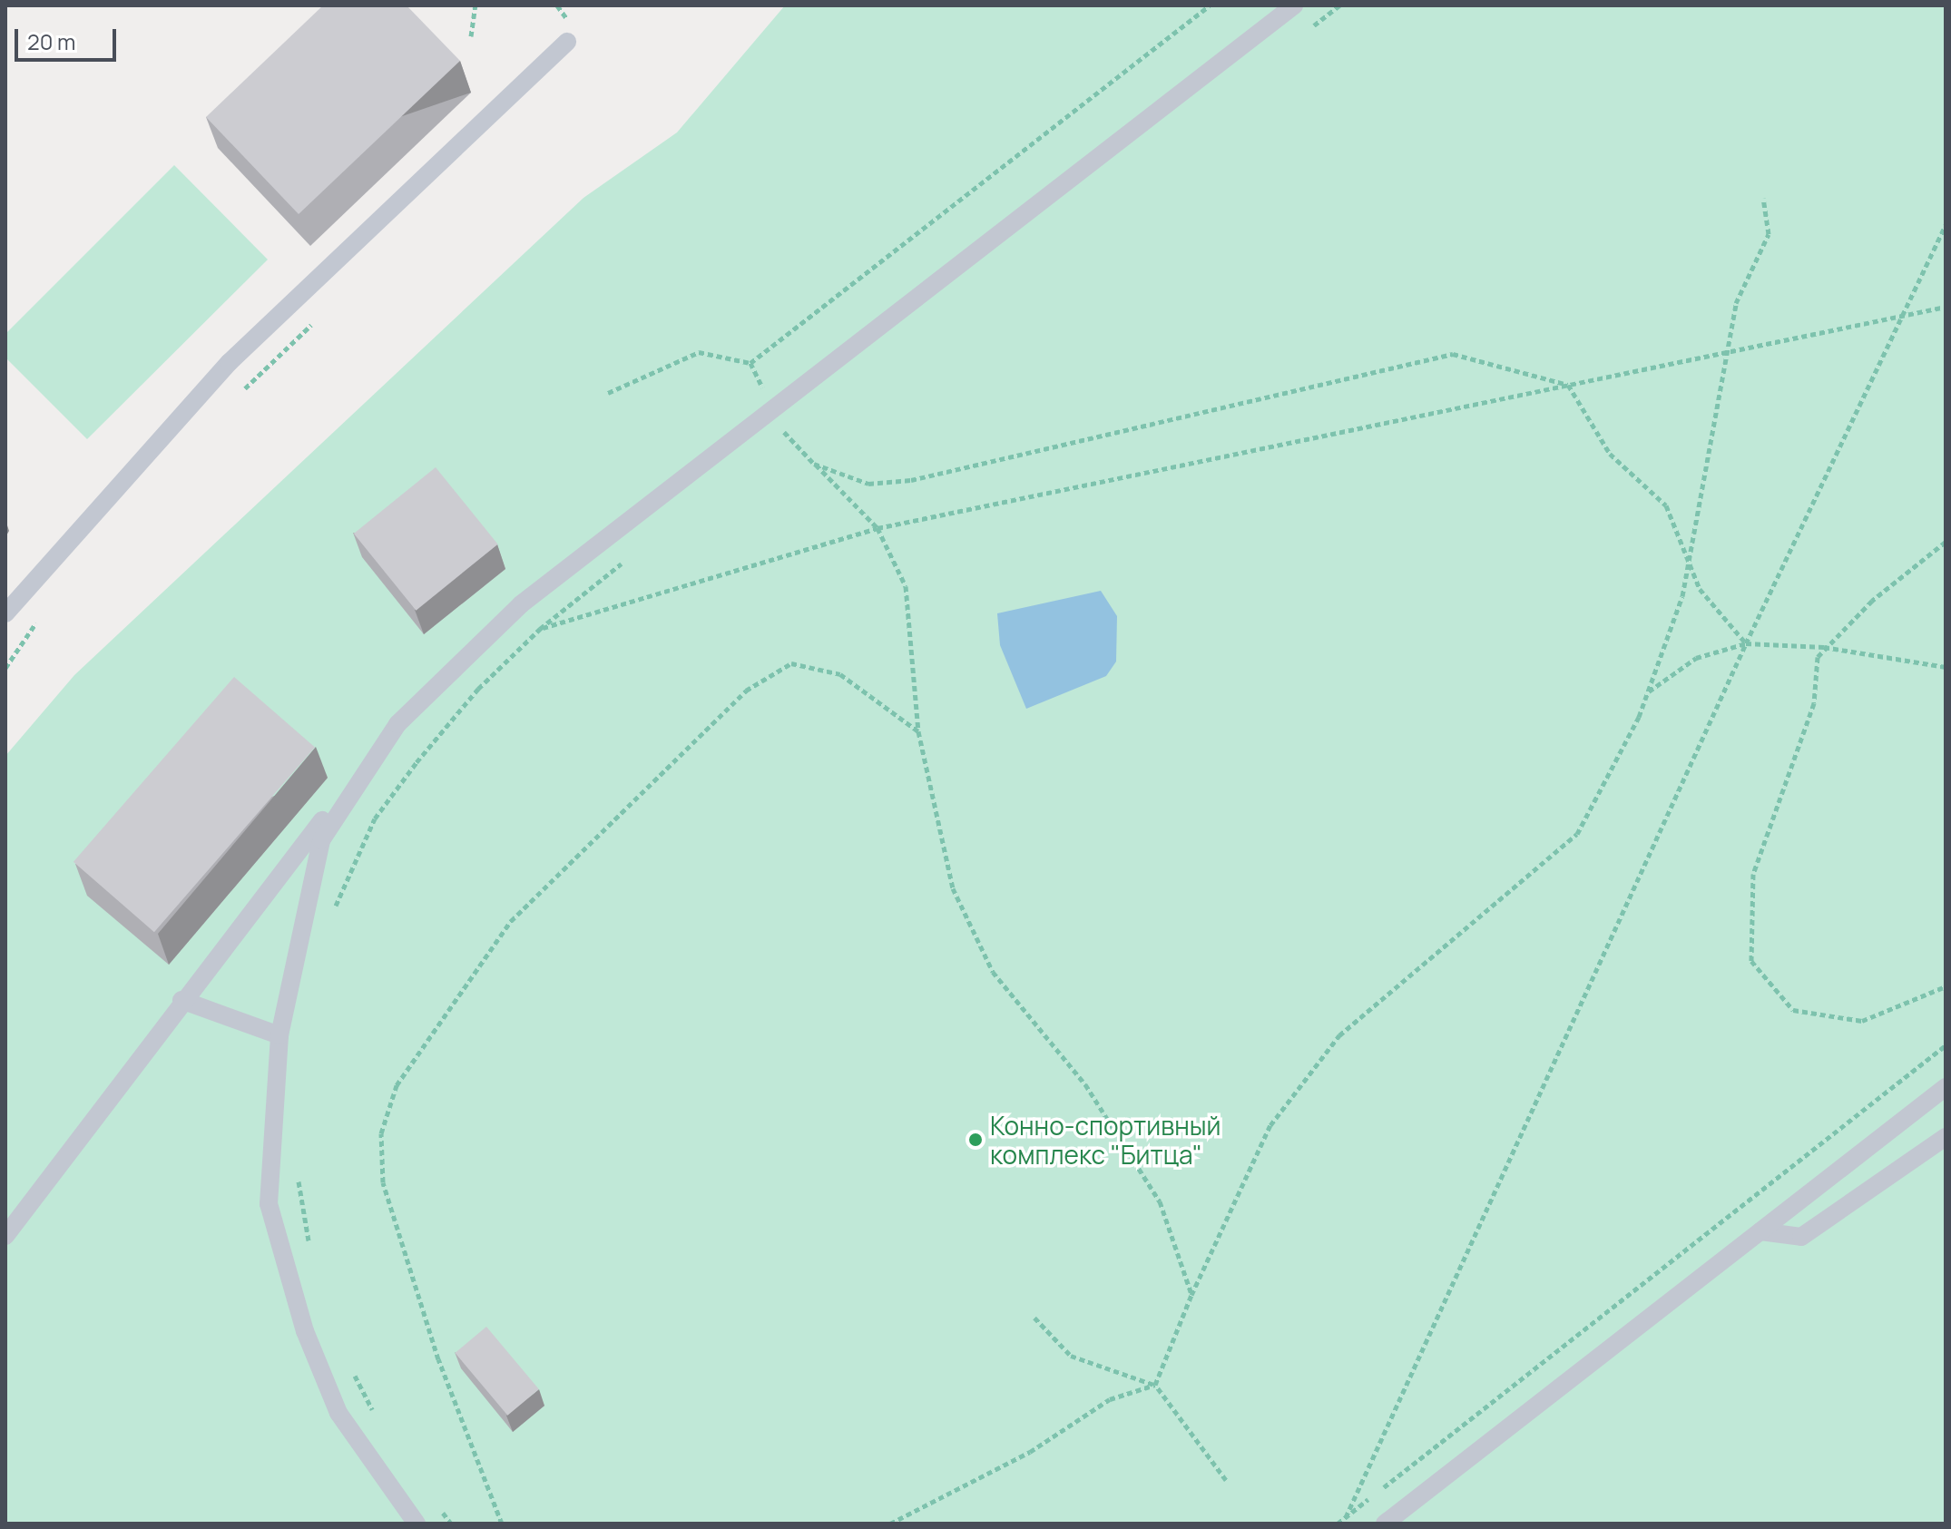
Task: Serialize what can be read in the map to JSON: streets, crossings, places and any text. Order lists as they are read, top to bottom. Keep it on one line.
{"places":["Конно-спортивный комплекс \"Битца\""],"scale_bar":"20 m"}
